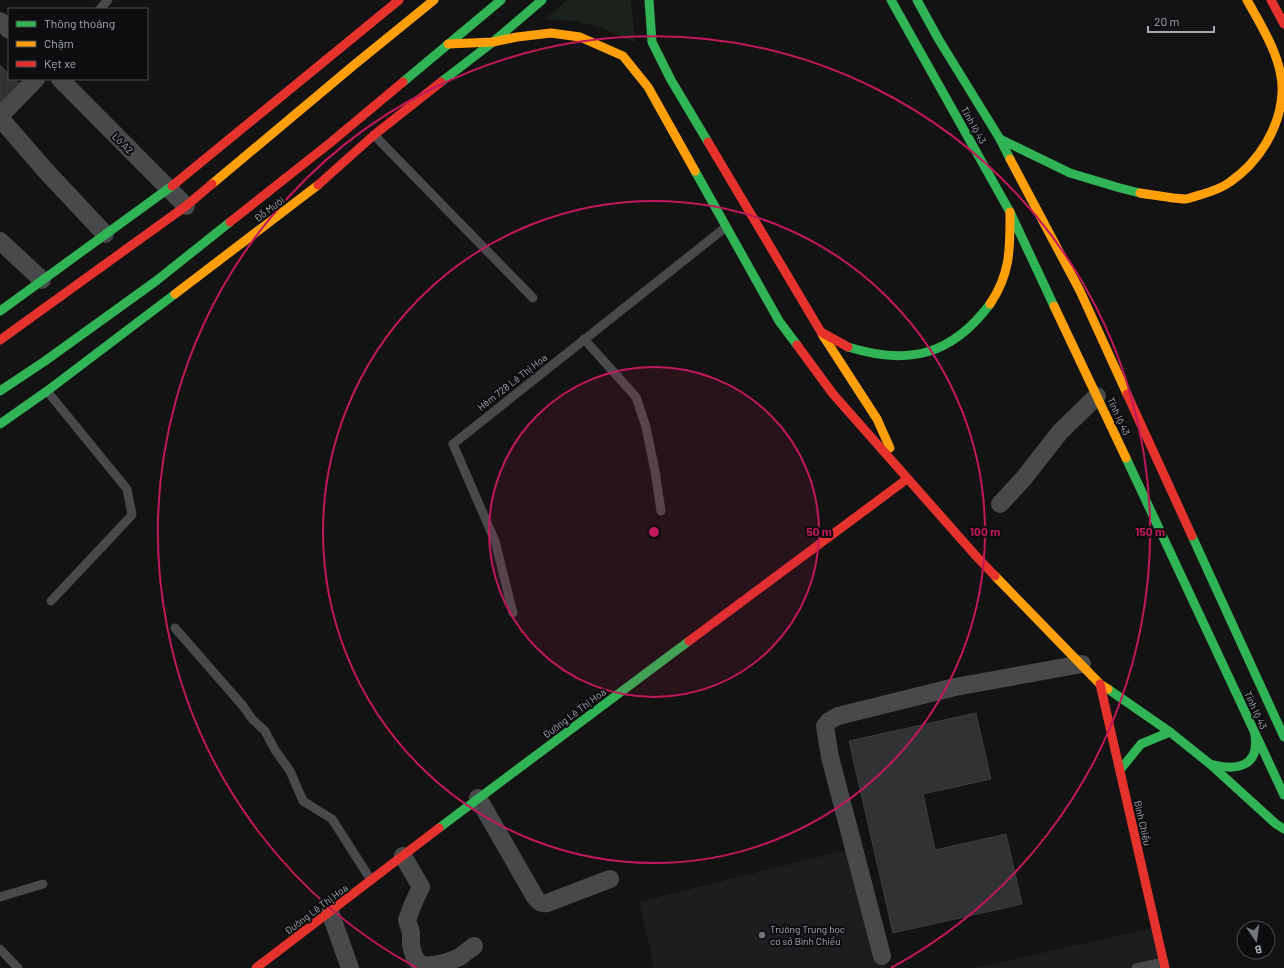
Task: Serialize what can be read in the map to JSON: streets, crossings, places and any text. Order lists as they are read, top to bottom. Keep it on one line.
{"streets":{"main road":["Tỉnh lộ 43","Đỗ Mười","Đường Lê Thị Hoa","Bình Chiểu"],"street":["Lô A2"],"lane":["Hèm 728 Lê Thị Hoa"]},"places":["Trường Trung học cơ sở Bình Chiểu"],"legend":["Thông thoáng","Chậm","Kẹt xe"],"scale_bar":"20 m","north":"bottom","rings":["50 m","100 m","150 m"]}
